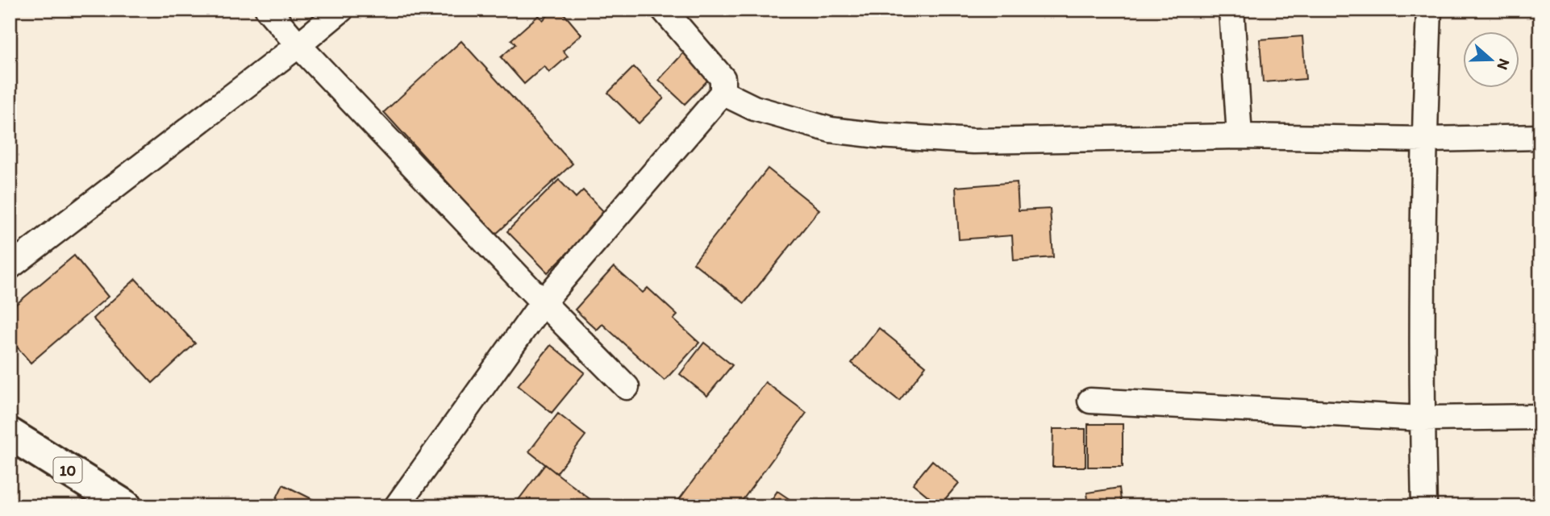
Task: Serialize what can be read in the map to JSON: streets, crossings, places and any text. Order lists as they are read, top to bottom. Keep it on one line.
{"streets":{"highway":["10"]},"north":"right"}
